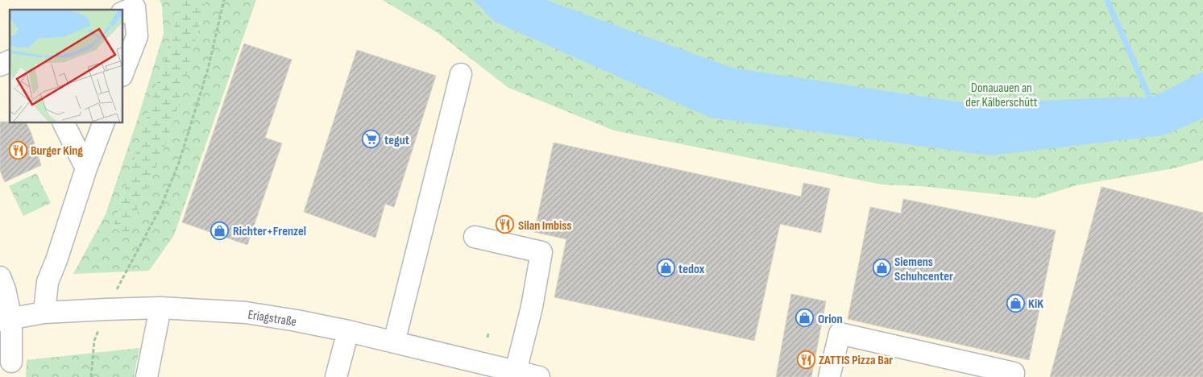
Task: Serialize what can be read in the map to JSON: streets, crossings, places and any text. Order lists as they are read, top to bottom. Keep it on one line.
{"streets":{"street":["Eriagstraße"]},"parks":["Donauauen an der Kälberschütt"],"places":{"supermarket":["tegut"],"restaurant":["Burger King","Silan Imbiss","ZATTIS Pizza Bar"],"shop":["Richter+Frenzel","tedox","Siemens Schuhcenter","KiK","Orion"]}}
